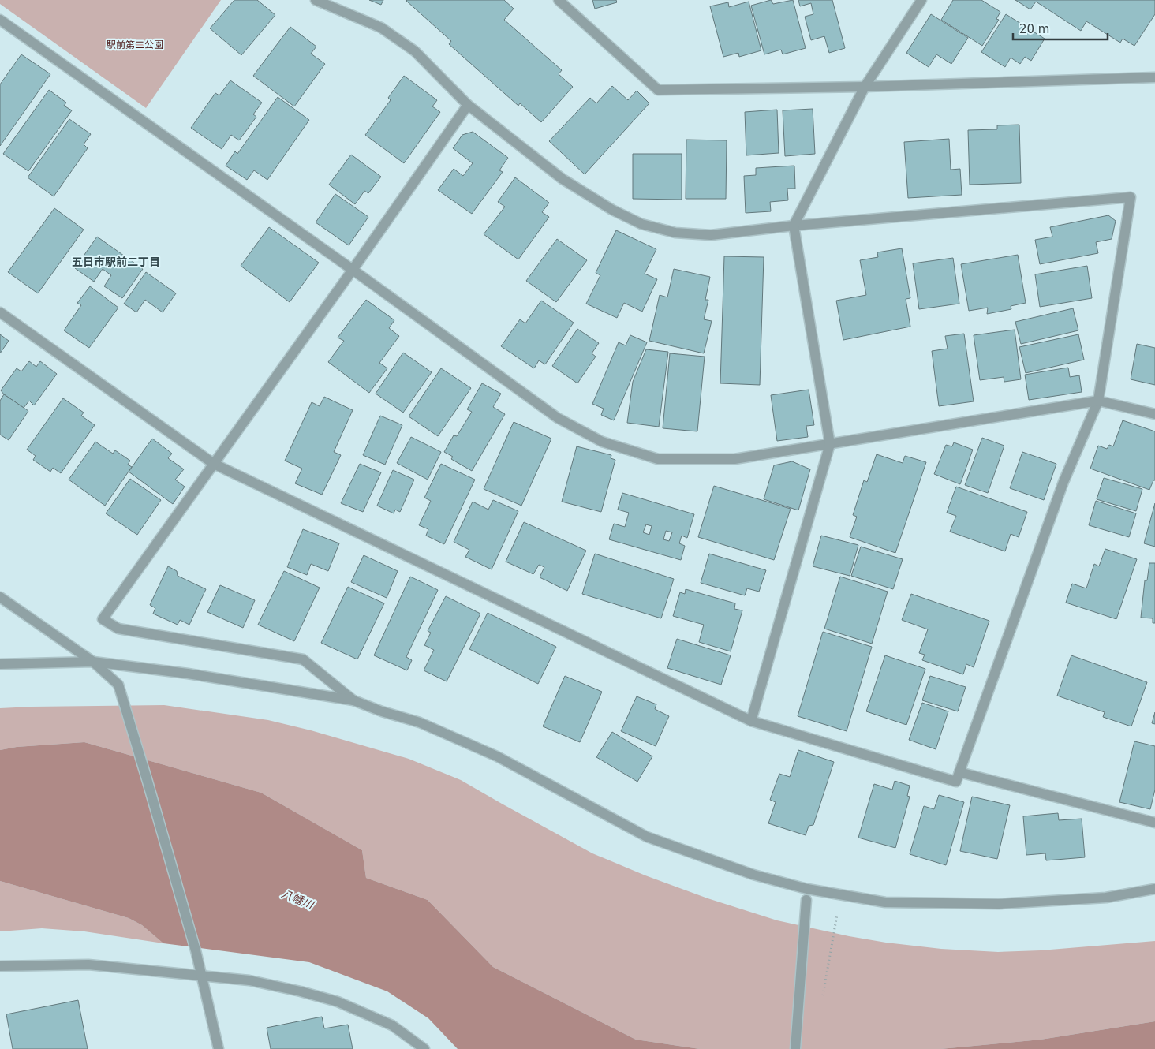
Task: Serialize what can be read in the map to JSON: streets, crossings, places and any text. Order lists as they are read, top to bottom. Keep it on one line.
{"districts":["五日市駅前二丁目"],"water":["八幡川"],"parks":["駅前第二公園"],"scale_bar":"20 m"}
